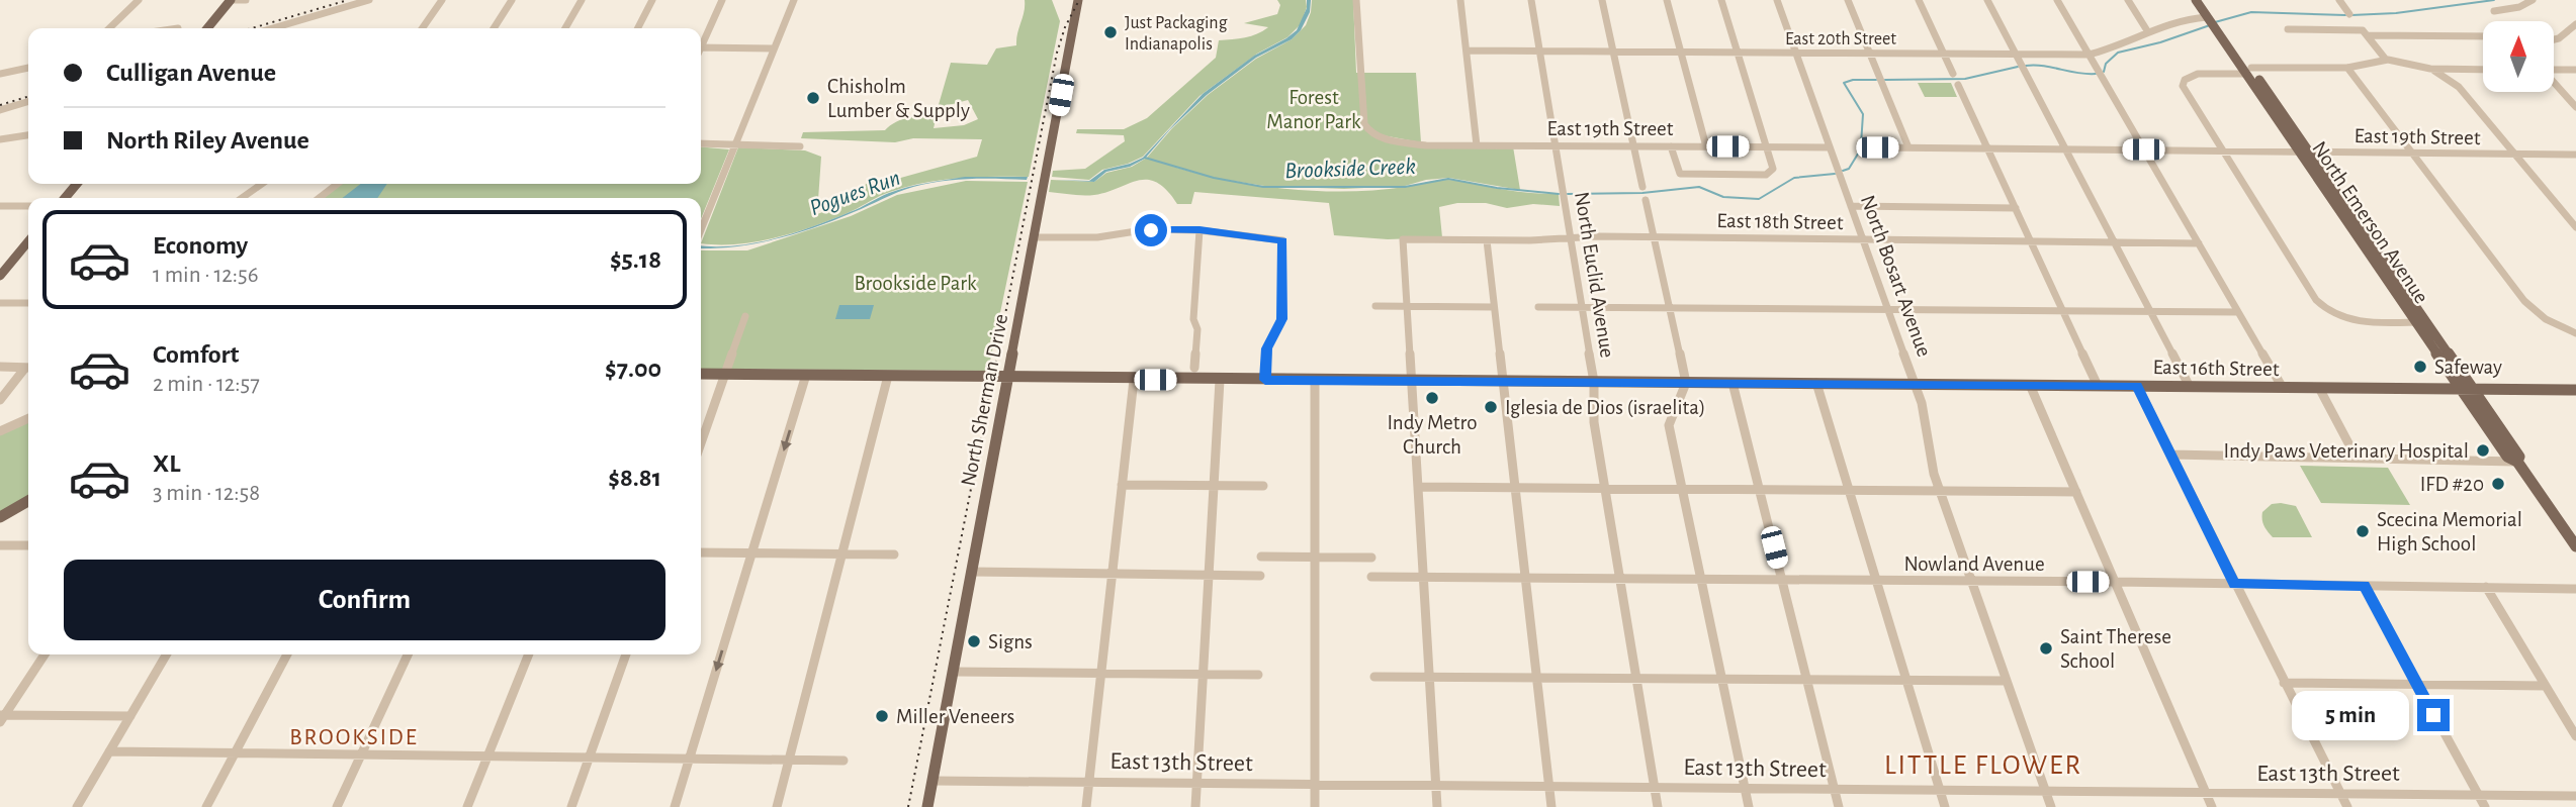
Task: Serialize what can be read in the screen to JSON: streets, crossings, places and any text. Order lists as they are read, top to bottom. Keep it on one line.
{"streets":{"main road":["North Emerson Avenue","East 16th Street","North Sherman Drive"],"street":["East 20th Street","East 19th Street","East 18th Street","North Euclid Avenue","North Bosart Avenue","Nowland Avenue","East 13th Street"]},"crossings":[["East 20th Street","North Emerson Avenue"],["East 20th Street","North Euclid Avenue"],["East 20th Street","North Bosart Avenue"],["East 19th Street","North Emerson Avenue"],["East 19th Street","North Euclid Avenue"],["East 19th Street","North Bosart Avenue"],["East 18th Street","North Euclid Avenue"],["East 18th Street","North Bosart Avenue"],["North Emerson Avenue","East 16th Street"],["North Euclid Avenue","East 16th Street"],["North Euclid Avenue","Nowland Avenue"],["North Euclid Avenue","East 13th Street"],["North Bosart Avenue","East 16th Street"],["North Bosart Avenue","Nowland Avenue"],["North Bosart Avenue","East 13th Street"],["East 16th Street","North Sherman Drive"],["North Sherman Drive","East 13th Street"]],"districts":["BROOKSIDE","LITTLE FLOWER"],"water":["Brookside Creek","Pogues Run"],"parks":["Forest Manor Park","Brookside Park"],"places":["Just Packaging Indianapolis","Chisholm Lumber & Supply","Safeway","Indy Metro Church","Iglesia de Dios (israelita)","Indy Paws Veterinary Hospital","IFD #20","Scecina Memorial High School","Signs","Saint Therese School","Miller Veneers"],"north":"top","page":{"banner":["Culligan Avenue","North Riley Avenue"],"list":[{"name":"Economy","note":"1 min · 12:56","value":"$5.18"},{"name":"Comfort","note":"2 min · 12:57","value":"$7.00"},{"name":"XL","note":"3 min · 12:58","value":"$8.81"}],"buttons":"Confirm","bubble":"5 min"}}
